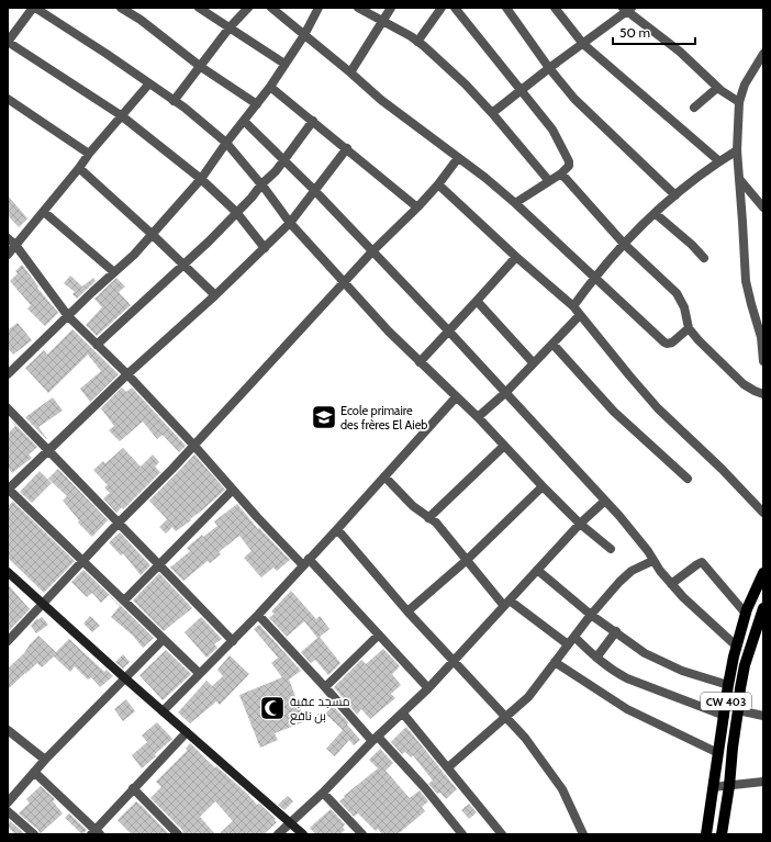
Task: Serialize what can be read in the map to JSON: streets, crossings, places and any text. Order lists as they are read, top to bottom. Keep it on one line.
{"streets":{"main road":["CW 403"]},"places":{"school or university":["Ecole primaire des frères El Aieb"],"mosque":["مسجد عقبة بن نافع"]},"scale_bar":"50 m"}
